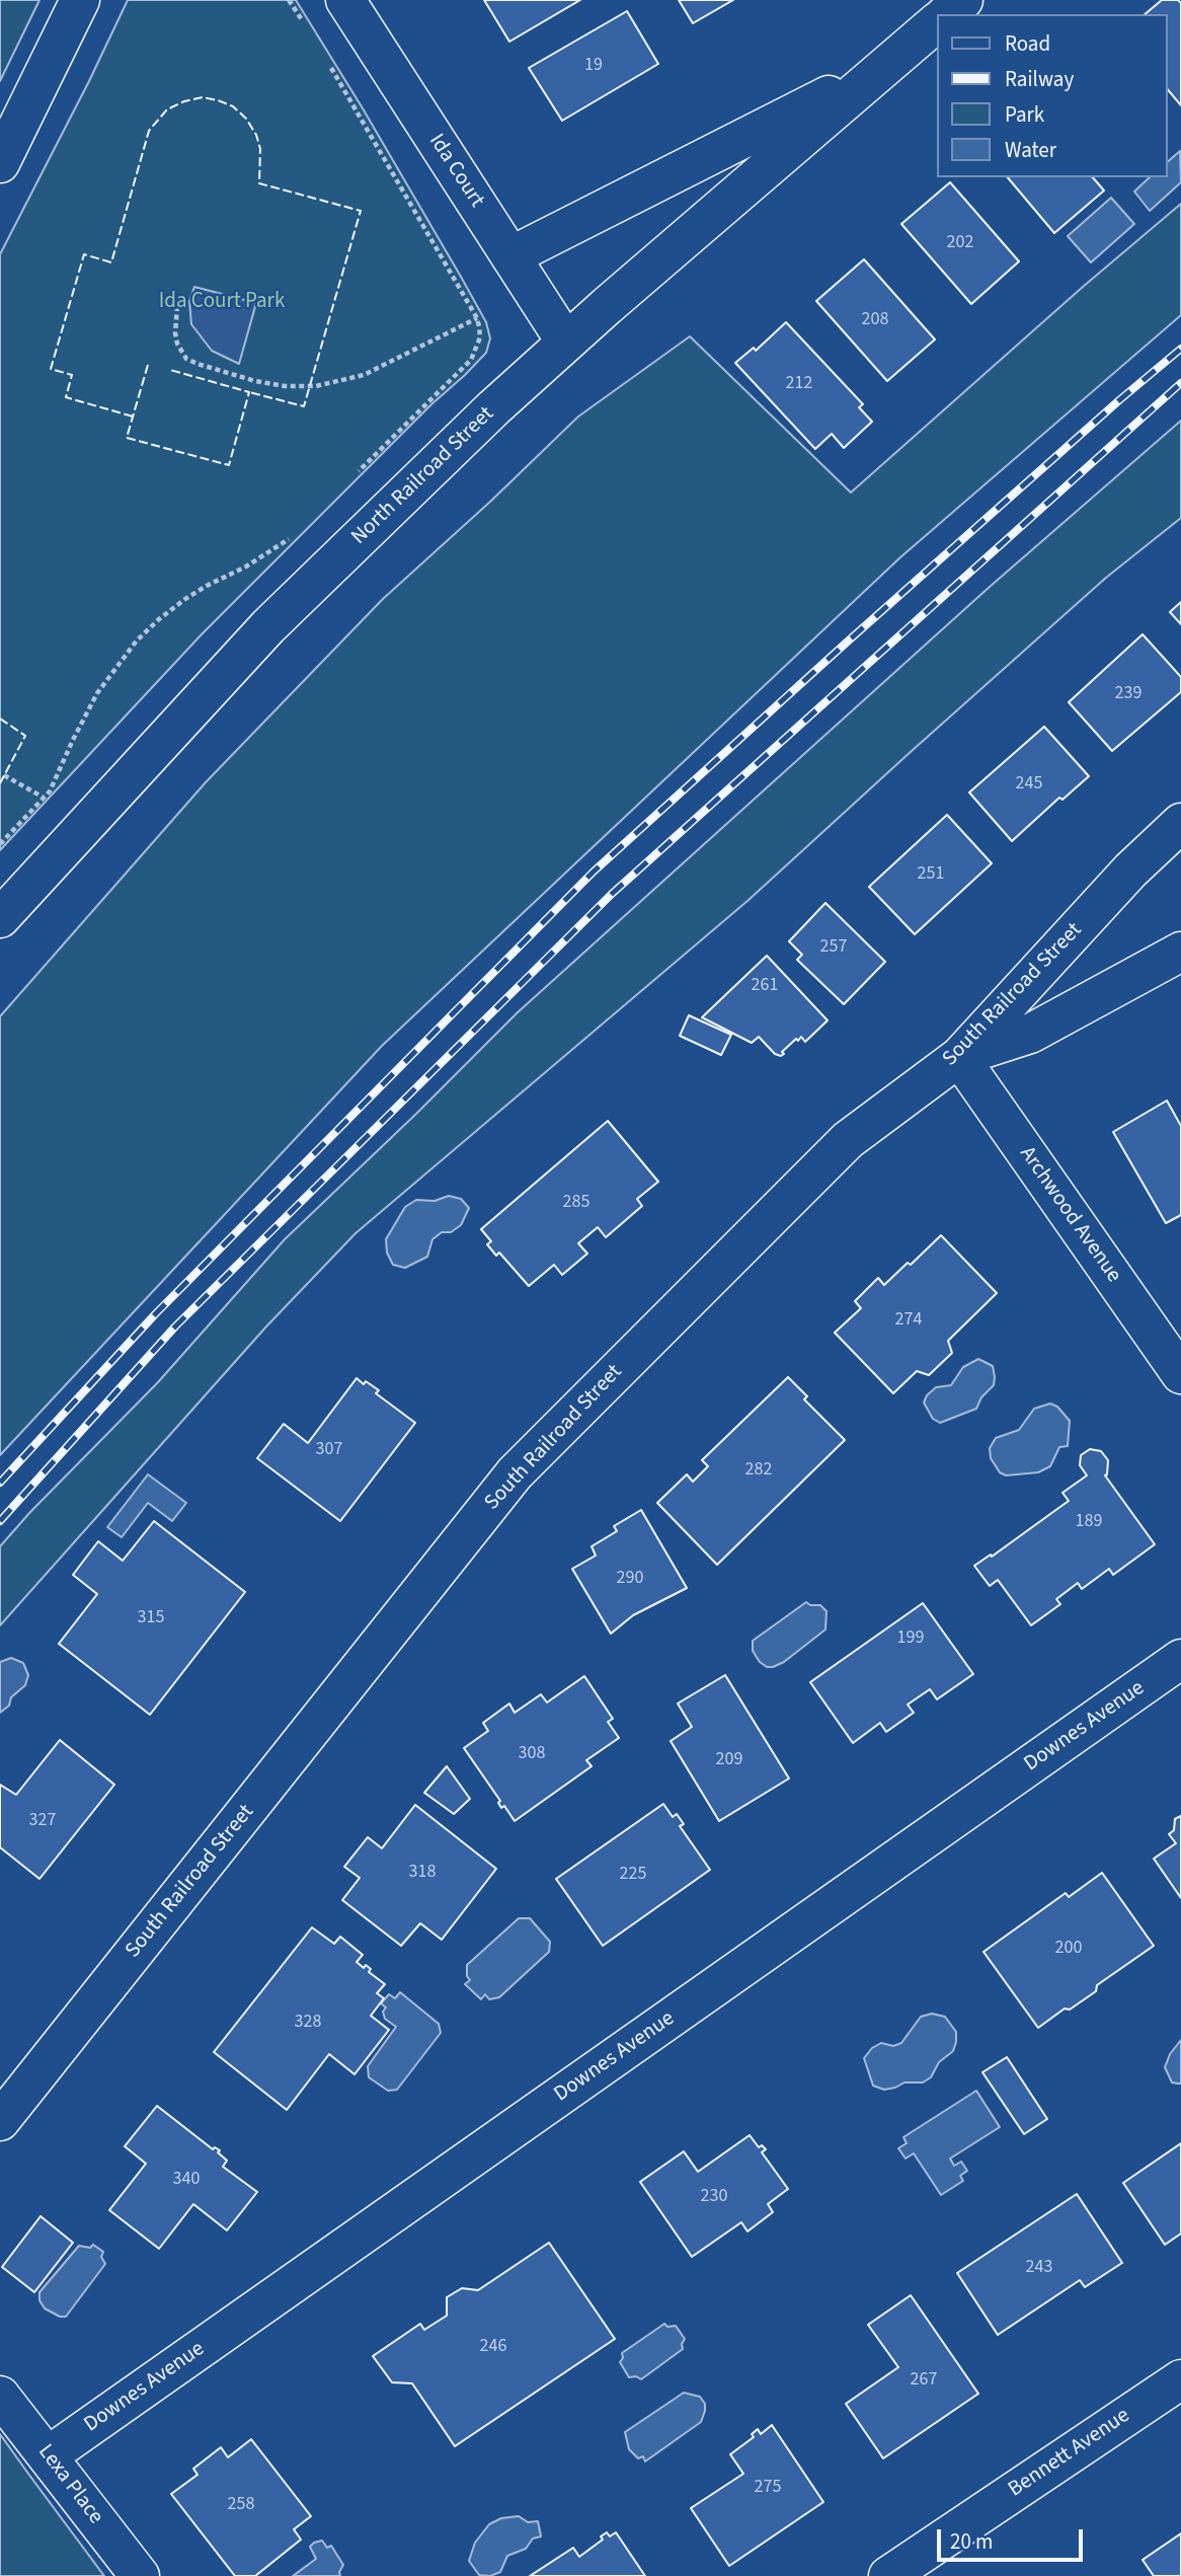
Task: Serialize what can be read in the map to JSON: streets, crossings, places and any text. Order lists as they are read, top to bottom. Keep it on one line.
{"streets":{"street":["Ida Court","North Railroad Street","South Railroad Street","Archwood Avenue","Downes Avenue","Bennett Avenue","Lexa Place"]},"crossings":[["Ida Court","North Railroad Street"],["South Railroad Street","Archwood Avenue"],["Downes Avenue","Lexa Place"]],"parks":["Ida Court Park"],"house_numbers":["19","202","208","212","239","245","251","257","261","285","274","307","282","189","290","315","199","308","209","327","318","225","200","328","340","230","243","246","267","275","258"],"legend":["Road","Railway","Park","Water"],"scale_bar":"20 m"}
